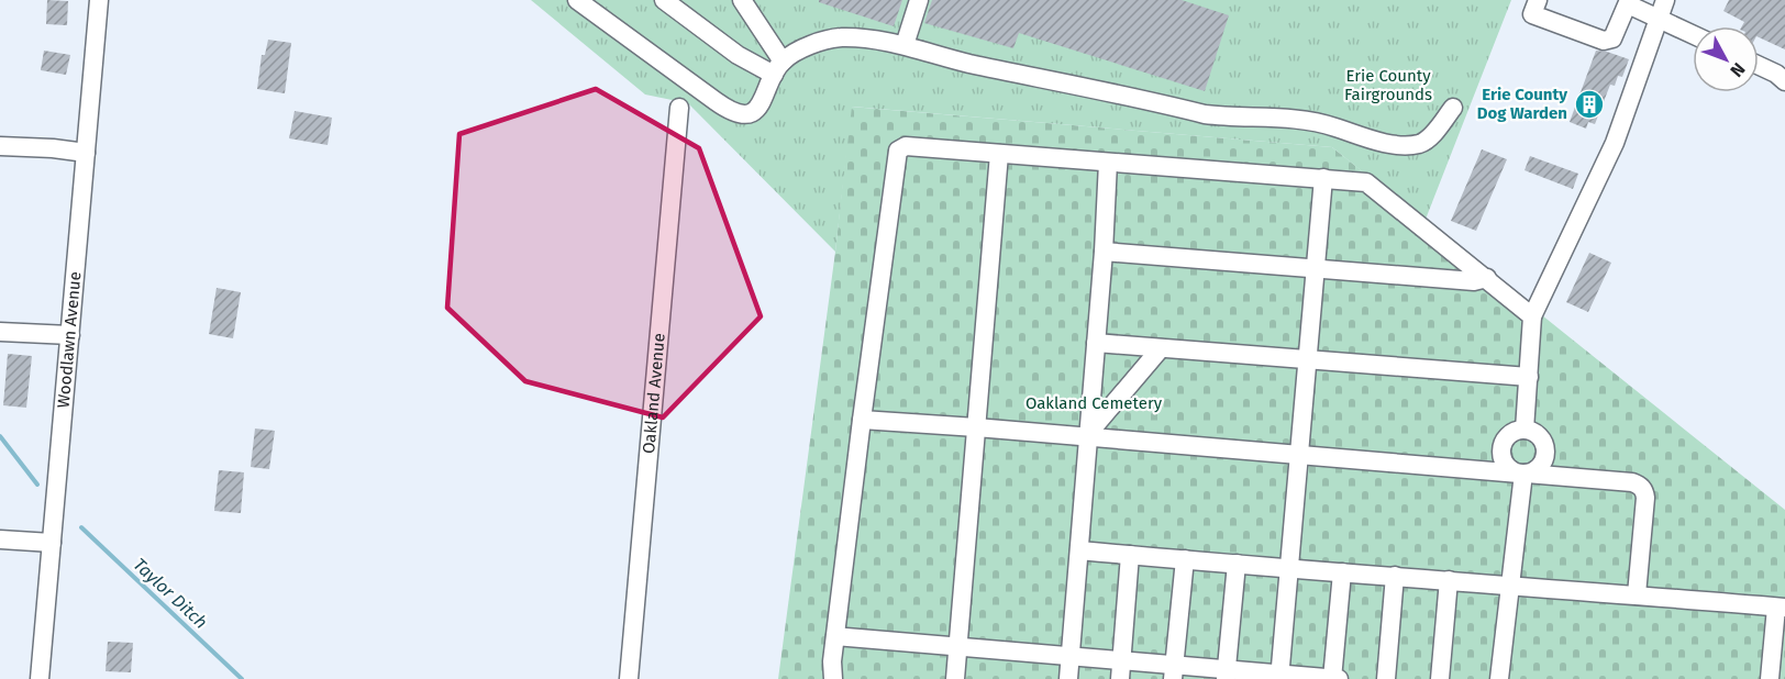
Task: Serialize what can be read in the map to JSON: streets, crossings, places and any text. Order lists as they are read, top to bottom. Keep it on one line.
{"streets":{"street":["Woodlawn Avenue","Oakland Avenue"]},"water":["Taylor Ditch"],"parks":["Erie County Fairgrounds","Oakland Cemetery"],"places":{"building":["Erie County Dog Warden"]},"north":"bottom right"}
